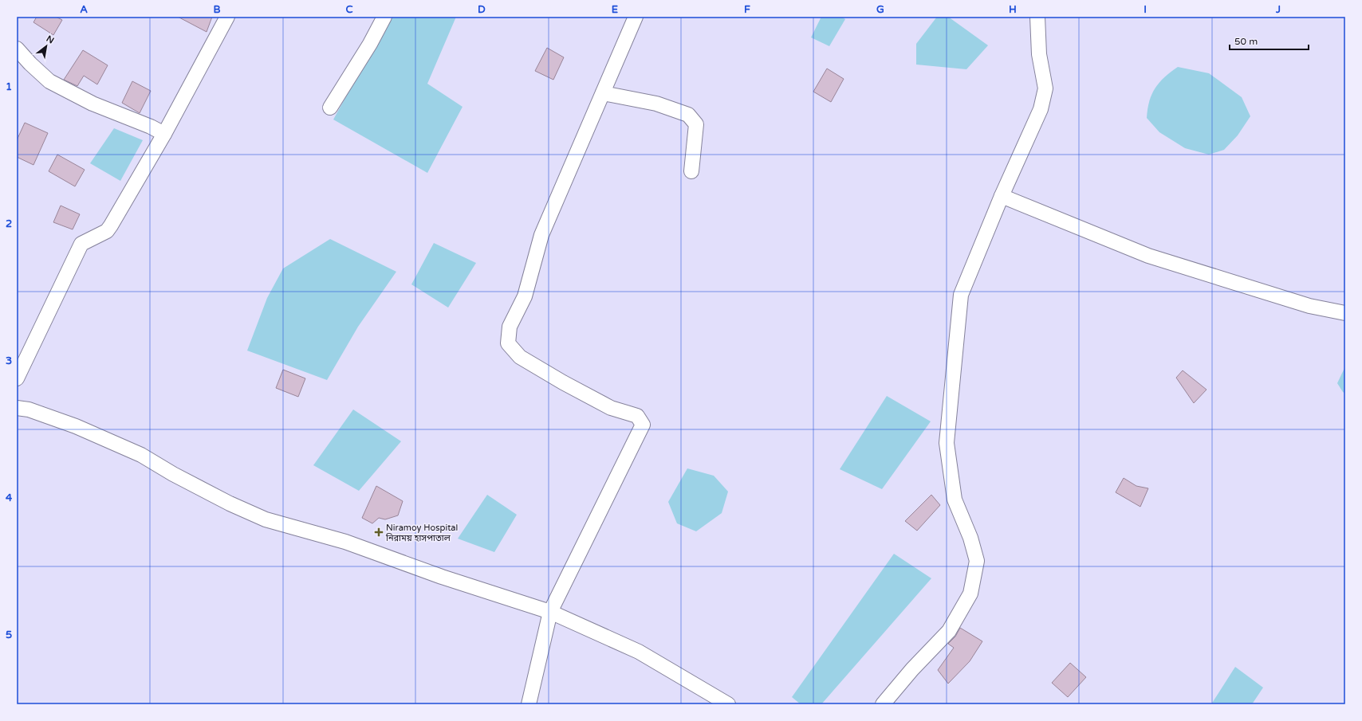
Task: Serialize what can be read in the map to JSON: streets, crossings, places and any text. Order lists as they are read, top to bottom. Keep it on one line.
{"places":{"health":["Niramoy Hospital নিরাময় হাসপাতাল"]},"scale_bar":"50 m","north":"top right","grid":{"columns":["A","B","C","D","E","F","G","H","I","J"],"rows":["1","2","3","4","5"]}}
